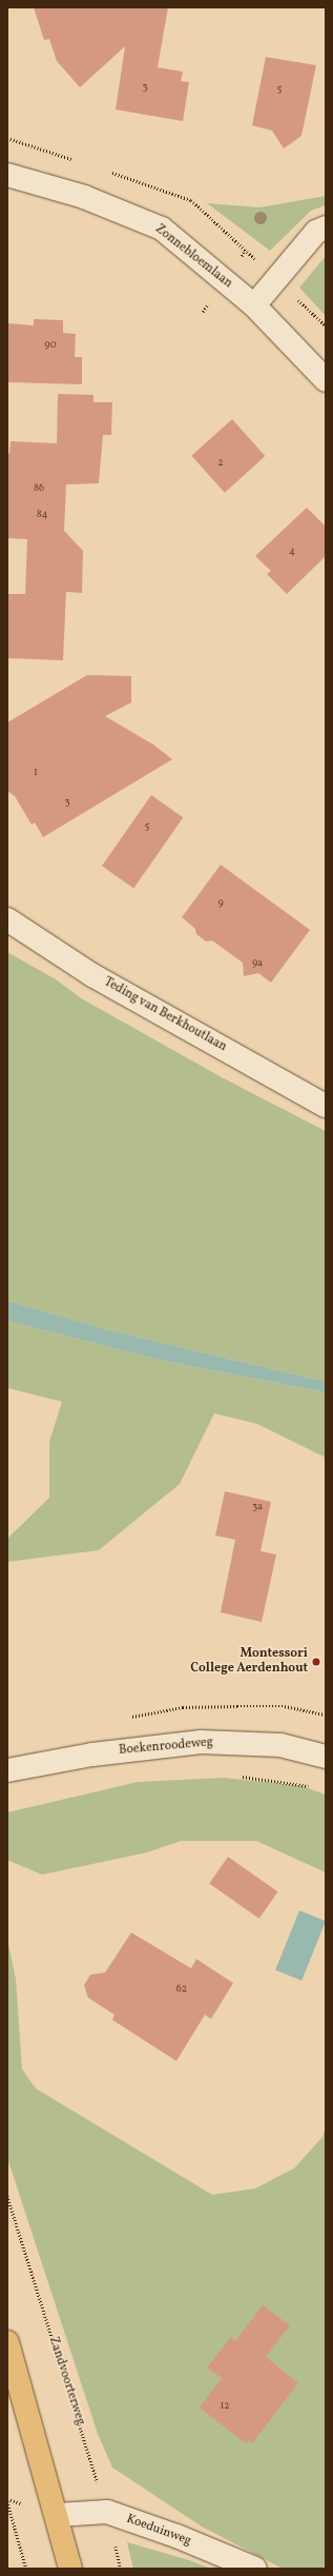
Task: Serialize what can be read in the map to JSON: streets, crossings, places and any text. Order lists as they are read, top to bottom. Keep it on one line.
{"streets":{"street":["Zonnebloemlaan","Teding van Berkhoutlaan","Boekenroodeweg","Koeduinweg"],"path":["Zandvoorterweg"]},"crossings":[["Zandvoorterweg","Koeduinweg"]],"places":["Montessori College Aerdenhout"],"house_numbers":["3","5","90","2","86","84","4","1","3","5","9","9a","3a","62","12"]}
